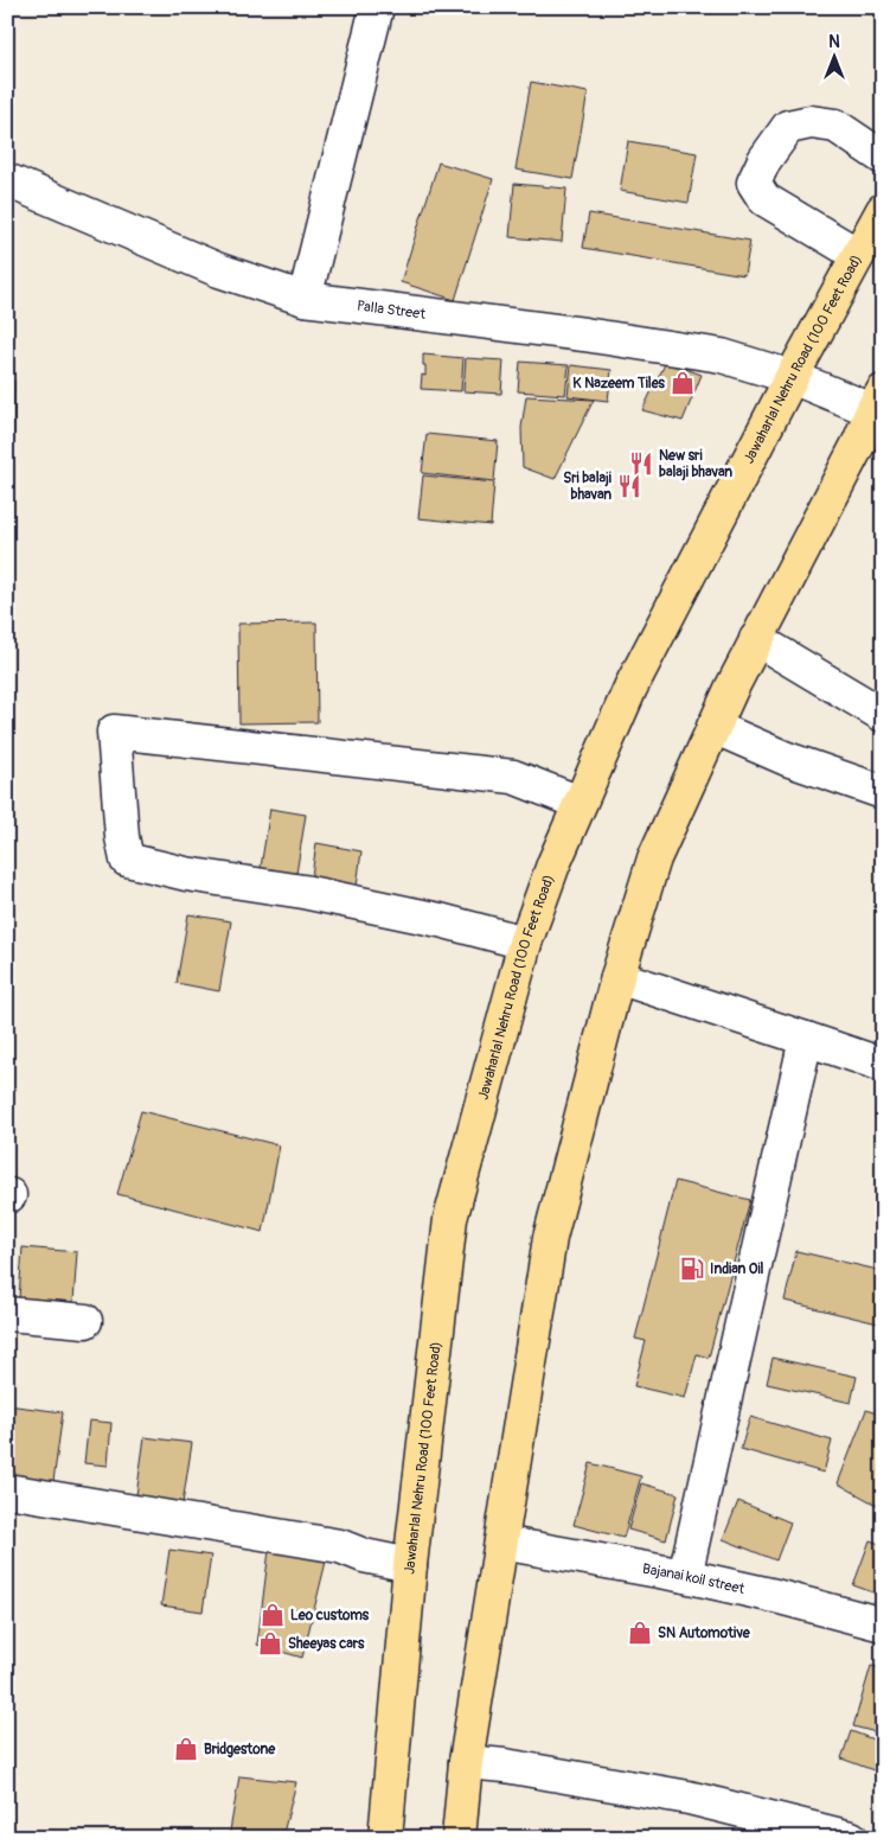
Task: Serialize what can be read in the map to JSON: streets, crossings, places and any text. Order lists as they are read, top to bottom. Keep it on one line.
{"streets":{"main road":["Jawaharlal Nehru Road (100 Feet Road)"],"street":["Palla Street","Bajanai koil street"]},"crossings":[["Palla Street","Jawaharlal Nehru Road (100 Feet Road)"]],"places":{"shop":["K Nazeem Tiles","Leo customs","SN Automotive","Sheeyas cars","Bridgestone"],"restaurant":["New sri balaji bhavan","Sri balaji bhavan"],"fuel station":["Indian Oil"]},"north":"top"}
